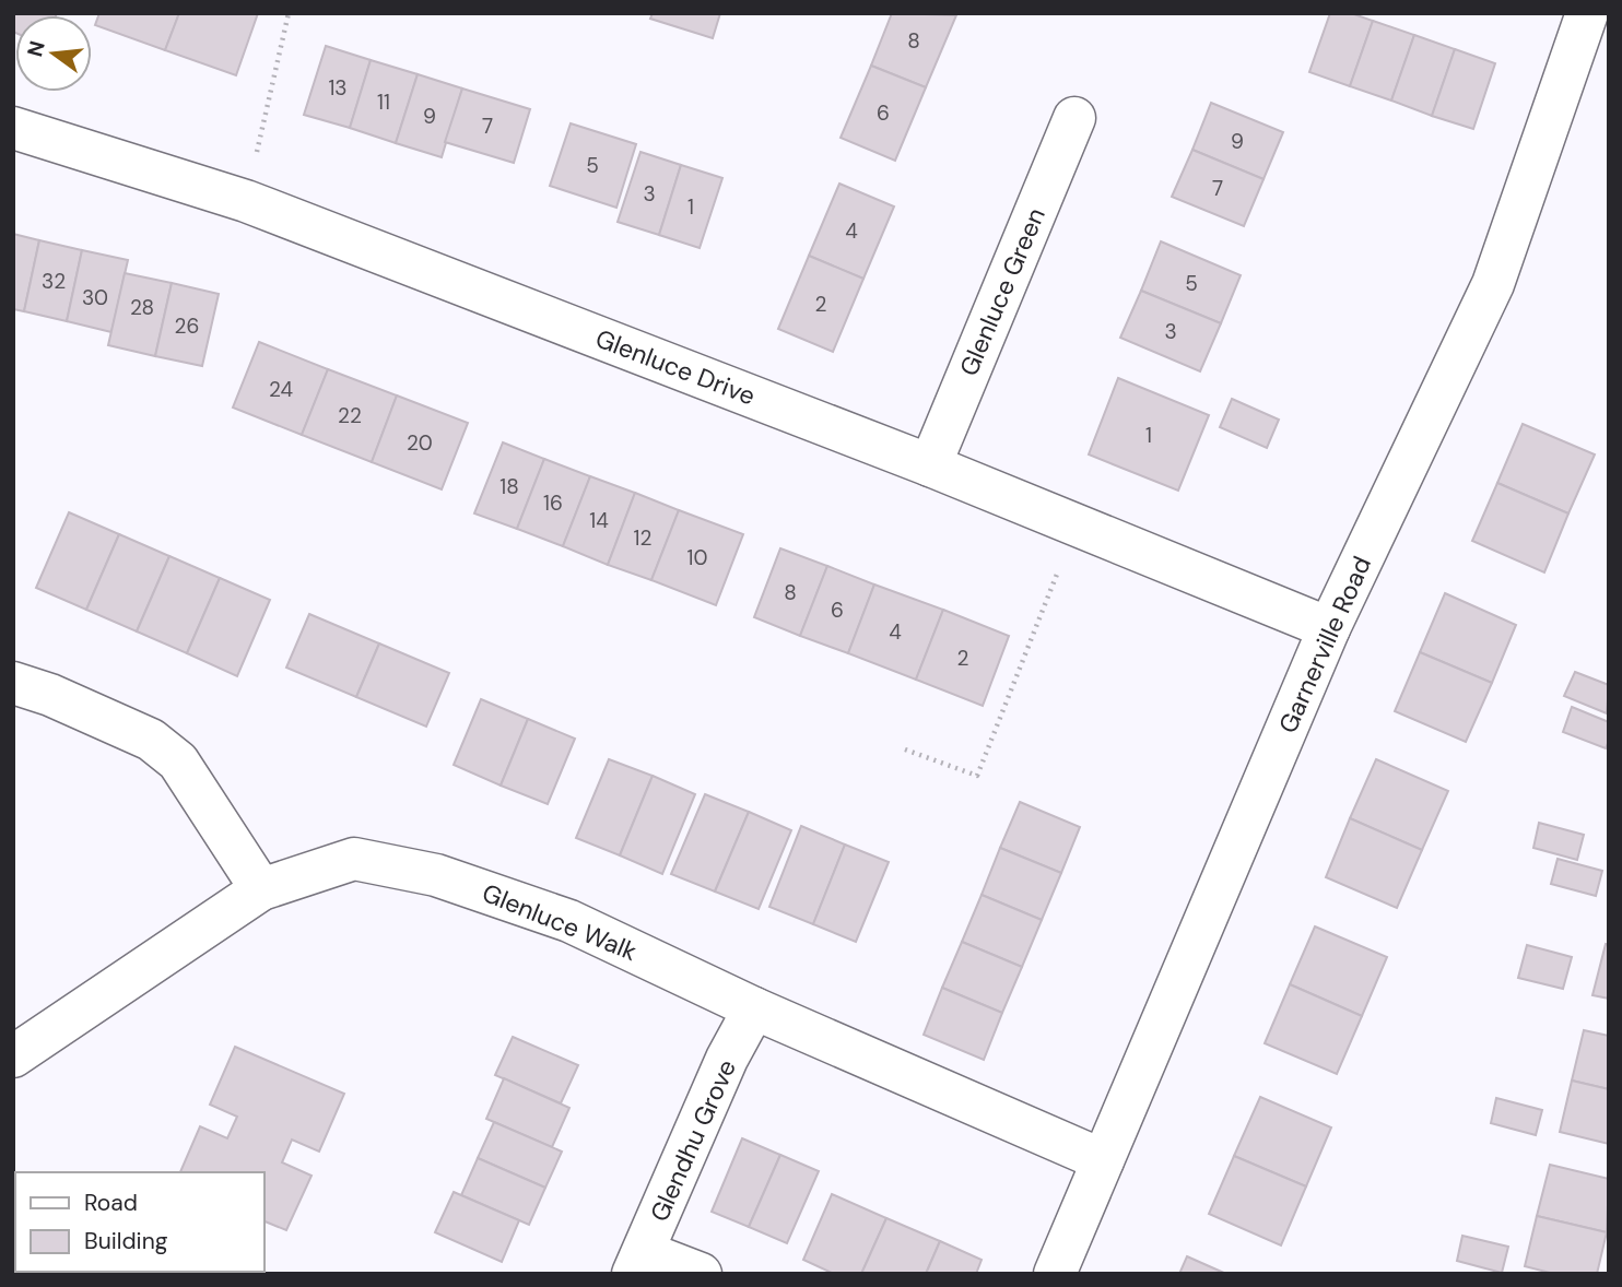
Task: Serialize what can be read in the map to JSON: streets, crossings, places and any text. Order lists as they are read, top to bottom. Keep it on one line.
{"streets":{"street":["Glenluce Green","Glenluce Drive","Garnerville Road","Glenluce Walk","Glendhu Grove"]},"crossings":[["Glenluce Green","Glenluce Drive"],["Glenluce Drive","Garnerville Road"],["Garnerville Road","Glenluce Walk"],["Glenluce Walk","Glendhu Grove"]],"house_numbers":["8","13","11","6","9","7","9","5","7","3","1","4","32","5","30","2","28","26","3","24","22","1","20","18","16","14","12","10","8","6","4","2"],"legend":["Road","Building"],"north":"left"}
